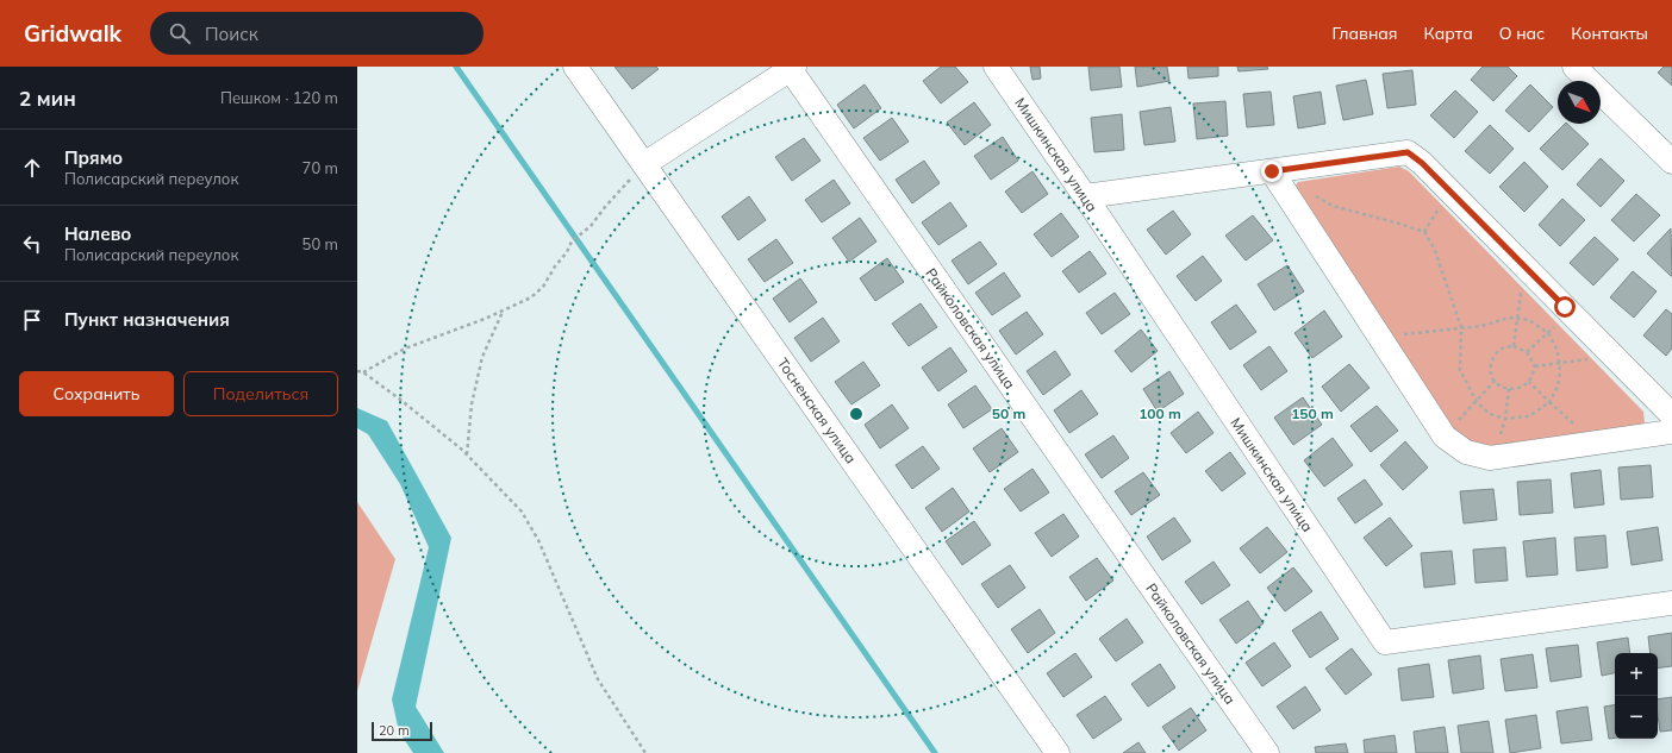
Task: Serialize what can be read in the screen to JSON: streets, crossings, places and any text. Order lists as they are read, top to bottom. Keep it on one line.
{"streets":{"street":["Мишкинская улица","Райколовская улица","Тосненская улица"]},"scale_bar":"20 m","north":"bottom right","page":{"header":"Gridwalk","search":"Поиск","nav":["Главная","Карта","О нас","Контакты"],"heading":["2 мин","Пешком · 120 m"],"list":[["Прямо","Полисарский переулок","70 m"],["Налево","Полисарский переулок","50 m"],"Пункт назначения"],"buttons":["Сохранить","Поделиться"],"map_buttons":["+","−"],"scale":"20 m"},"rings":["50 m","100 m","150 m"]}
